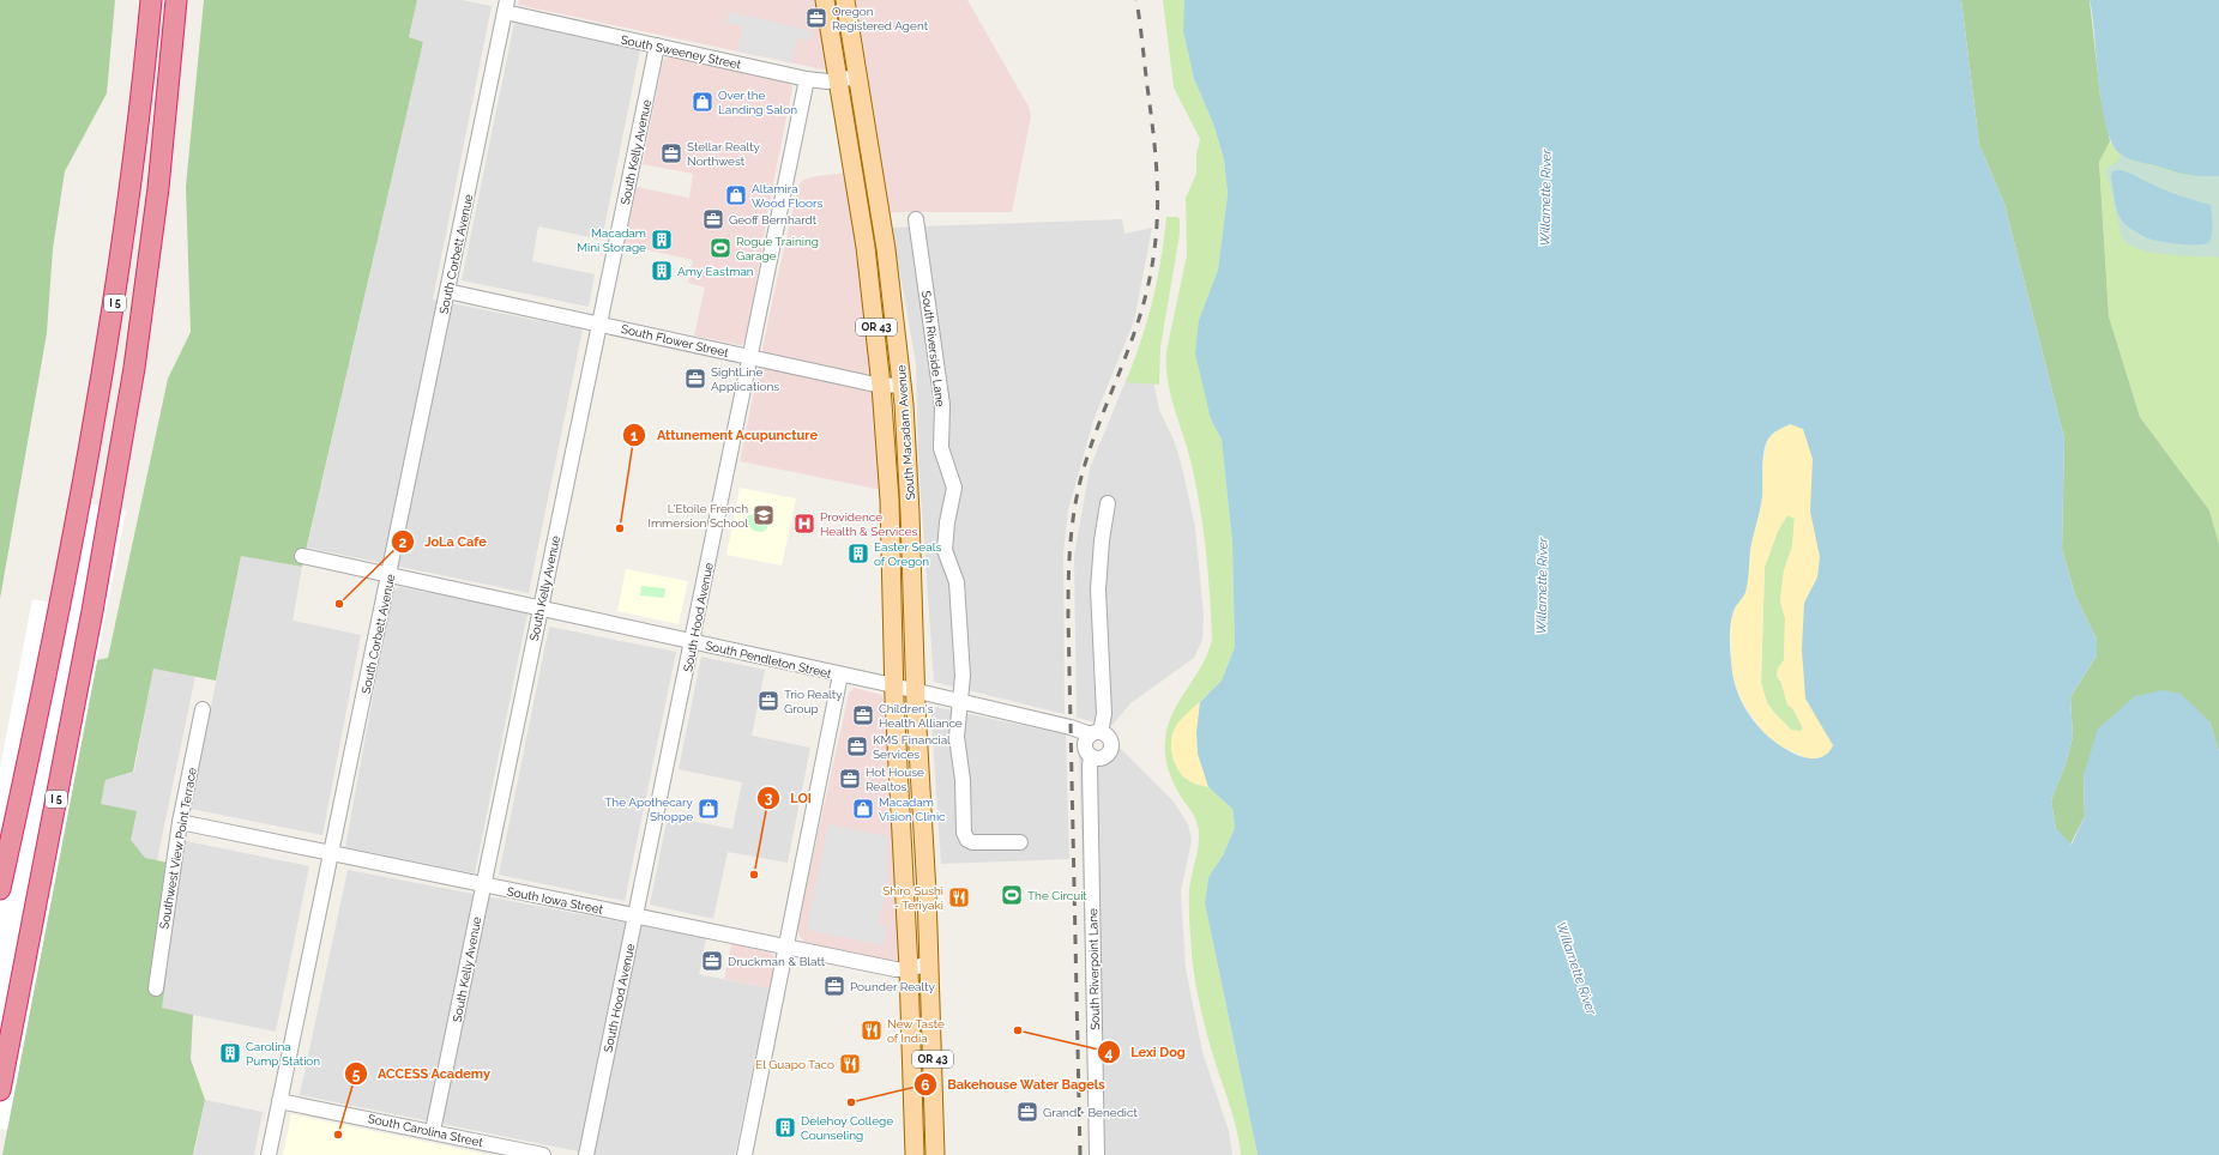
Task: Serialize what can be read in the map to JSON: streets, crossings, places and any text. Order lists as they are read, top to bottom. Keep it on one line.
{"streets":{"highway":["I 5"],"main road":["OR 43","South Macadam Avenue"],"street":["South Sweeney Street","South Kelly Avenue","South Corbett Avenue","South Flower Street","South Riverside Lane","South Hood Avenue","South Pendleton Street","Southwest View Point Terrace","South Iowa Street","South Riverpoint Lane","South Carolina Street"]},"crossings":[["South Sweeney Street","South Kelly Avenue"],["South Sweeney Street","South Corbett Avenue"],["South Sweeney Street","South Macadam Avenue"],["South Sweeney Street","South Hood Avenue"],["South Kelly Avenue","South Flower Street"],["South Kelly Avenue","South Pendleton Street"],["South Kelly Avenue","South Iowa Street"],["South Kelly Avenue","South Carolina Street"],["South Corbett Avenue","South Flower Street"],["South Corbett Avenue","South Pendleton Street"],["South Corbett Avenue","South Iowa Street"],["South Corbett Avenue","South Carolina Street"],["South Flower Street","South Macadam Avenue"],["South Flower Street","South Hood Avenue"],["South Riverside Lane","South Pendleton Street"],["South Macadam Avenue","South Pendleton Street"],["South Macadam Avenue","South Iowa Street"],["South Hood Avenue","South Pendleton Street"],["South Hood Avenue","South Iowa Street"],["South Pendleton Street","South Riverpoint Lane"],["Southwest View Point Terrace","South Iowa Street"]],"water":["Willamette River"],"places":{"office":["Oregon Registered Agent","Stellar Realty Northwest","Geoff Bernhardt","SightLine Applications","Trio Realty Group","Children's Health Alliance","KMS Financial Services","Hot House Realtos","Druckman & Blatt","Pounder Realty","Grand + Benedict"],"shop":["Over the Landing Salon","Altamira Wood Floors","The Apothecary Shoppe","Macadam Vision Clinic"],"building":["Macadam Mini Storage","Amy Eastman","Easter Seals of Oregon","Carolina Pump Station","Delehoy College Counseling"],"sports":["Rogue Training Garage","The Circuit"],"school or university":["L'Etoile French Immersion School"],"hospital":["Providence Health & Services"],"other":["Attunement Acupuncture","JoLa Cafe","LOI","Lexi Dog","Bakehouse Water Bagels","ACCESS Academy"],"restaurant":["Shiro Sushi - Teriyaki","New Taste of India","El Guapo Taco"]}}
